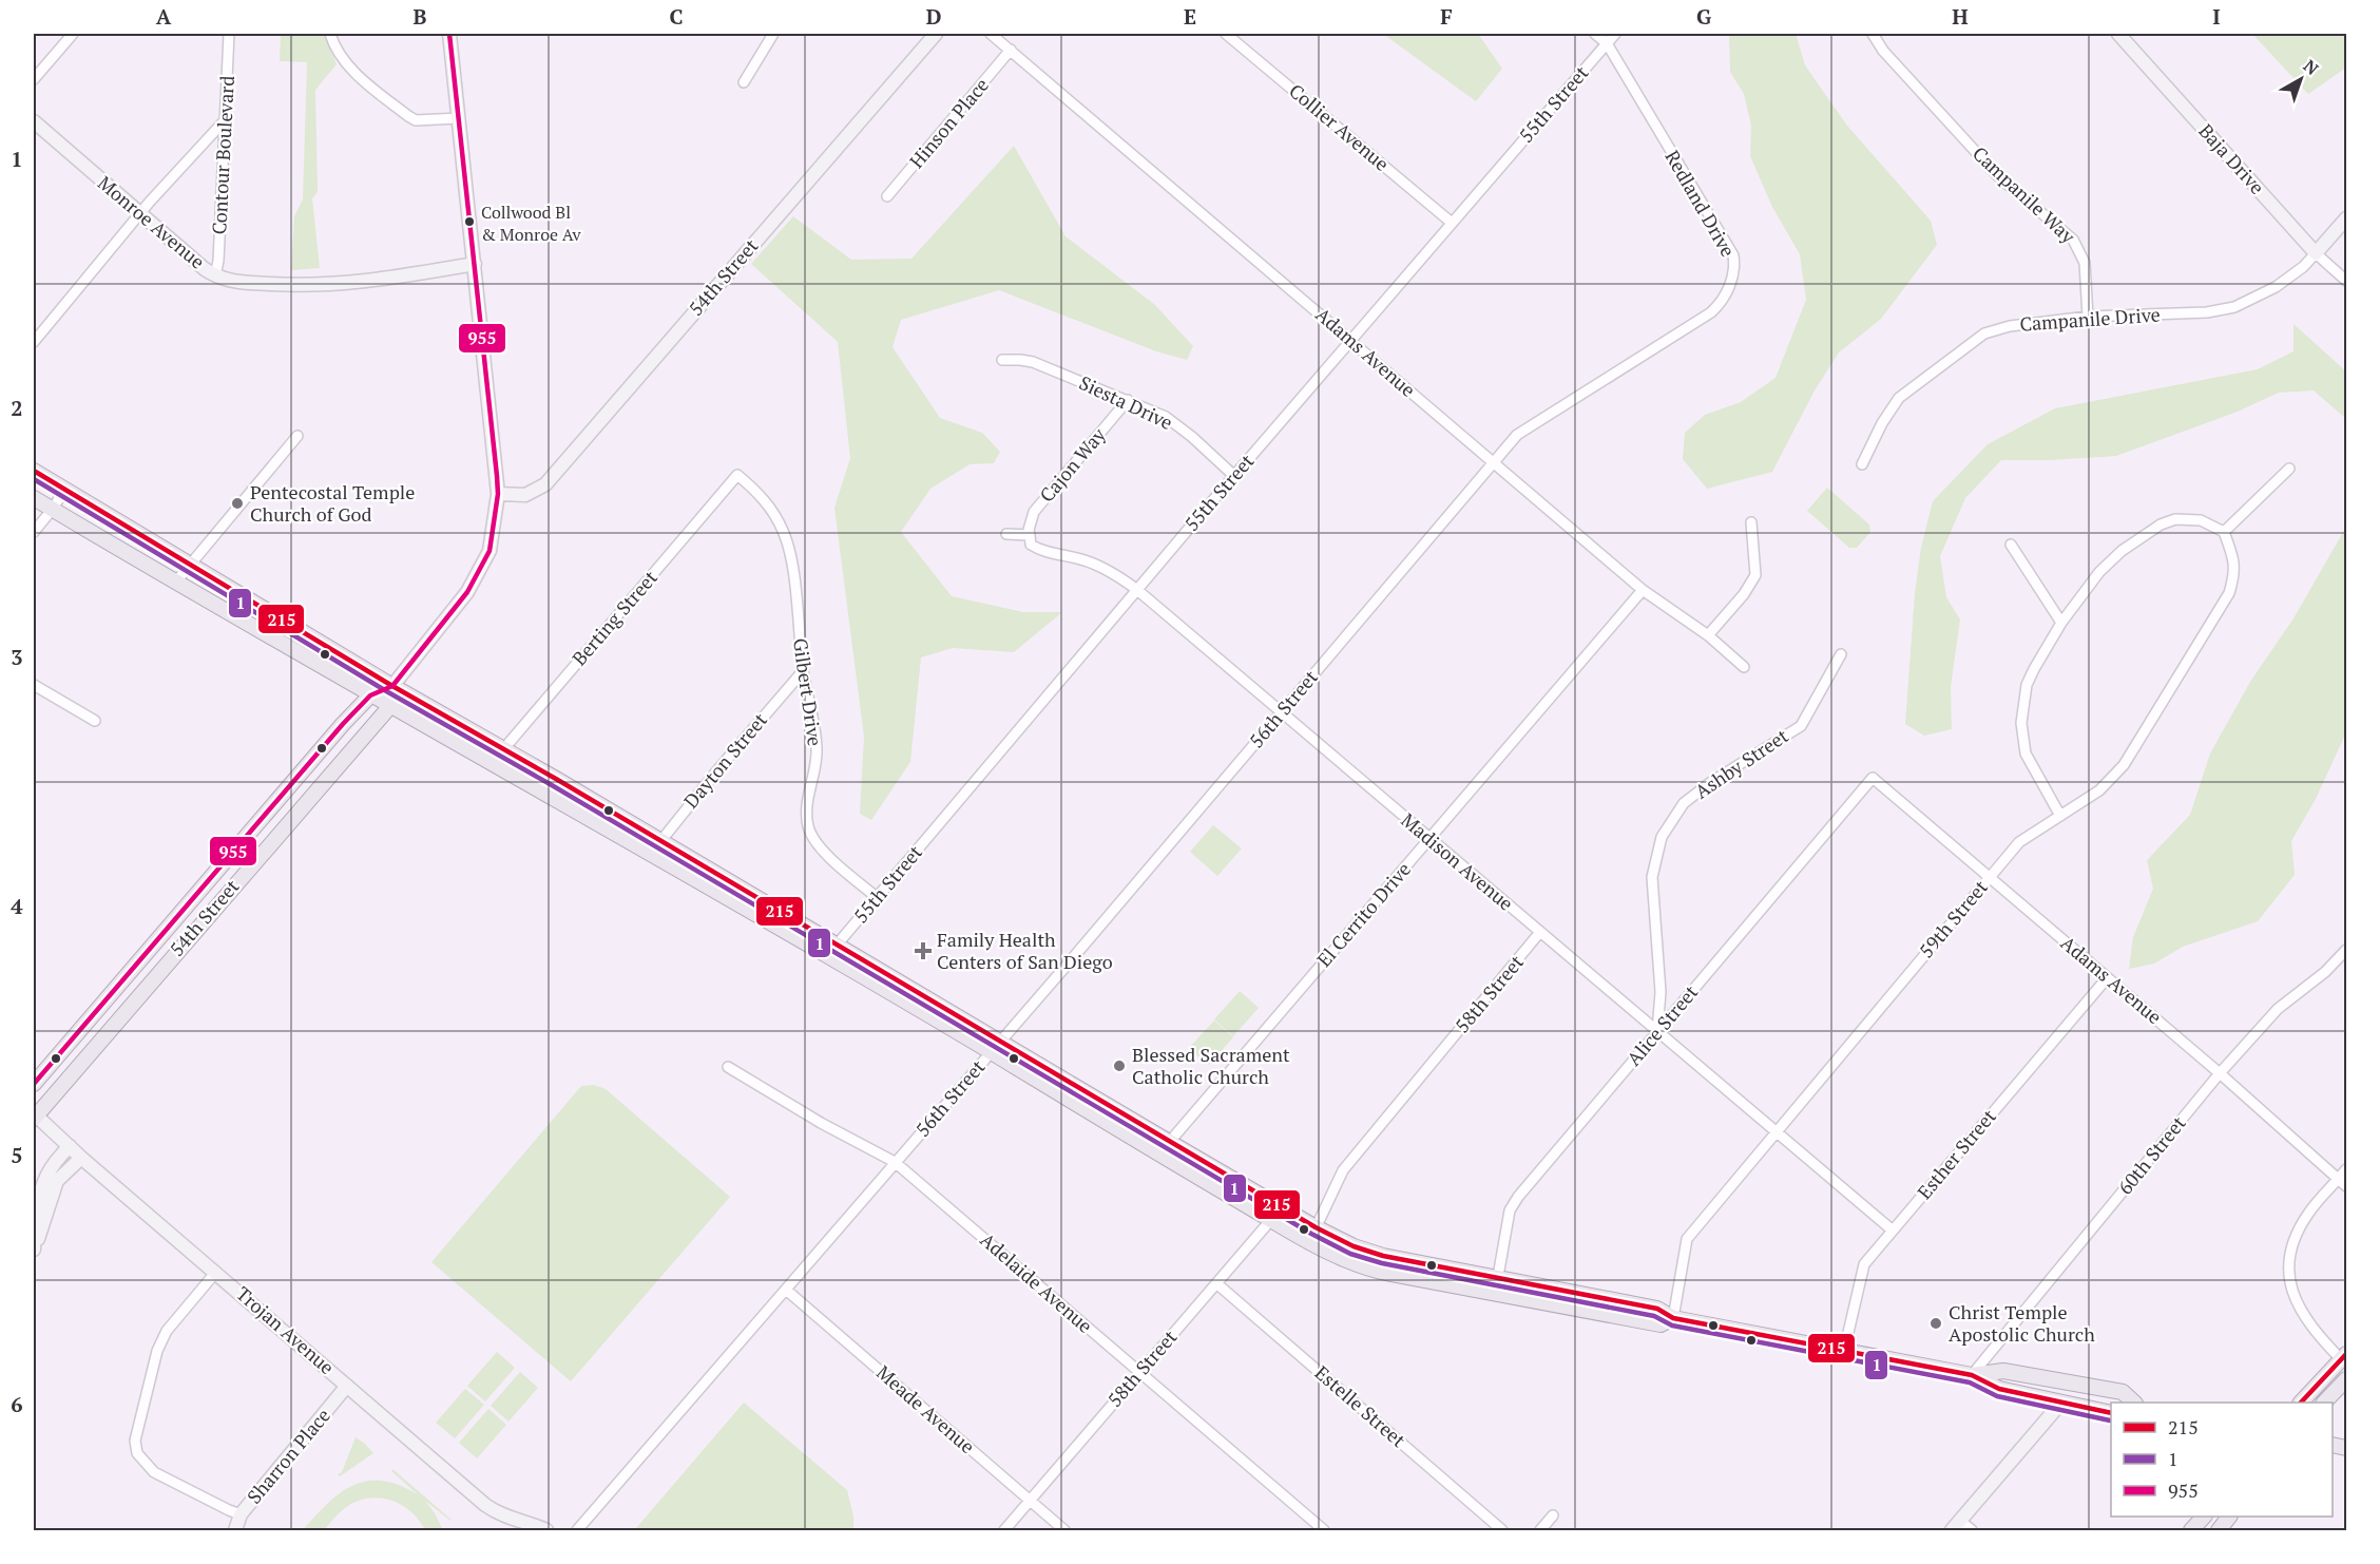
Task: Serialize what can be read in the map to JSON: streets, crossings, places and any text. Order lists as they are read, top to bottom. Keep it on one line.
{"streets":{"main road":["54th Street"],"street":["55th Street","Hinson Place","Collier Avenue","Contour Boulevard","Baja Drive","Campanile Way","Redland Drive","Monroe Avenue","Campanile Drive","Adams Avenue","Siesta Drive","Cajon Way","Berting Street","Gilbert Drive","56th Street","Dayton Street","Ashby Street","Madison Avenue","El Cerrito Drive","59th Street","58th Street","Alice Street","Esther Street","60th Street","Adelaide Avenue","Trojan Avenue","Estelle Street","Meade Avenue","Sharron Place"]},"crossings":[["55th Street","Collier Avenue"],["55th Street","Redland Drive"],["55th Street","Adams Avenue"],["55th Street","Siesta Drive"],["55th Street","Gilbert Drive"],["55th Street","Madison Avenue"],["Hinson Place","Adams Avenue"],["Contour Boulevard","Monroe Avenue"],["Baja Drive","Campanile Drive"],["Campanile Way","Campanile Drive"],["Redland Drive","Adams Avenue"],["Redland Drive","56th Street"],["54th Street","Trojan Avenue"],["Adams Avenue","56th Street"],["Adams Avenue","El Cerrito Drive"],["Adams Avenue","59th Street"],["Adams Avenue","Alice Street"],["Adams Avenue","Esther Street"],["Adams Avenue","60th Street"],["Siesta Drive","Cajon Way"],["Cajon Way","Madison Avenue"],["Berting Street","Gilbert Drive"],["Gilbert Drive","Dayton Street"],["56th Street","Madison Avenue"],["56th Street","Adelaide Avenue"],["56th Street","Meade Avenue"],["Ashby Street","Madison Avenue"],["Ashby Street","Alice Street"],["Madison Avenue","El Cerrito Drive"],["Madison Avenue","59th Street"],["Madison Avenue","58th Street"],["Madison Avenue","Alice Street"],["Madison Avenue","Esther Street"],["58th Street","Adelaide Avenue"],["58th Street","Estelle Street"],["58th Street","Meade Avenue"],["Trojan Avenue","Sharron Place"]],"places":{"other":["Collwood Bl & Monroe Av","Pentecostal Temple Church of God","Blessed Sacrament Catholic Church","Christ Temple Apostolic Church"],"health":["Family Health Centers of San Diego"]},"lines":["transit line 955","transit line 215","transit line 1"],"legend":["215","1","955"],"north":"top right","grid":{"columns":["A","B","C","D","E","F","G","H","I"],"rows":["1","2","3","4","5","6"]}}
